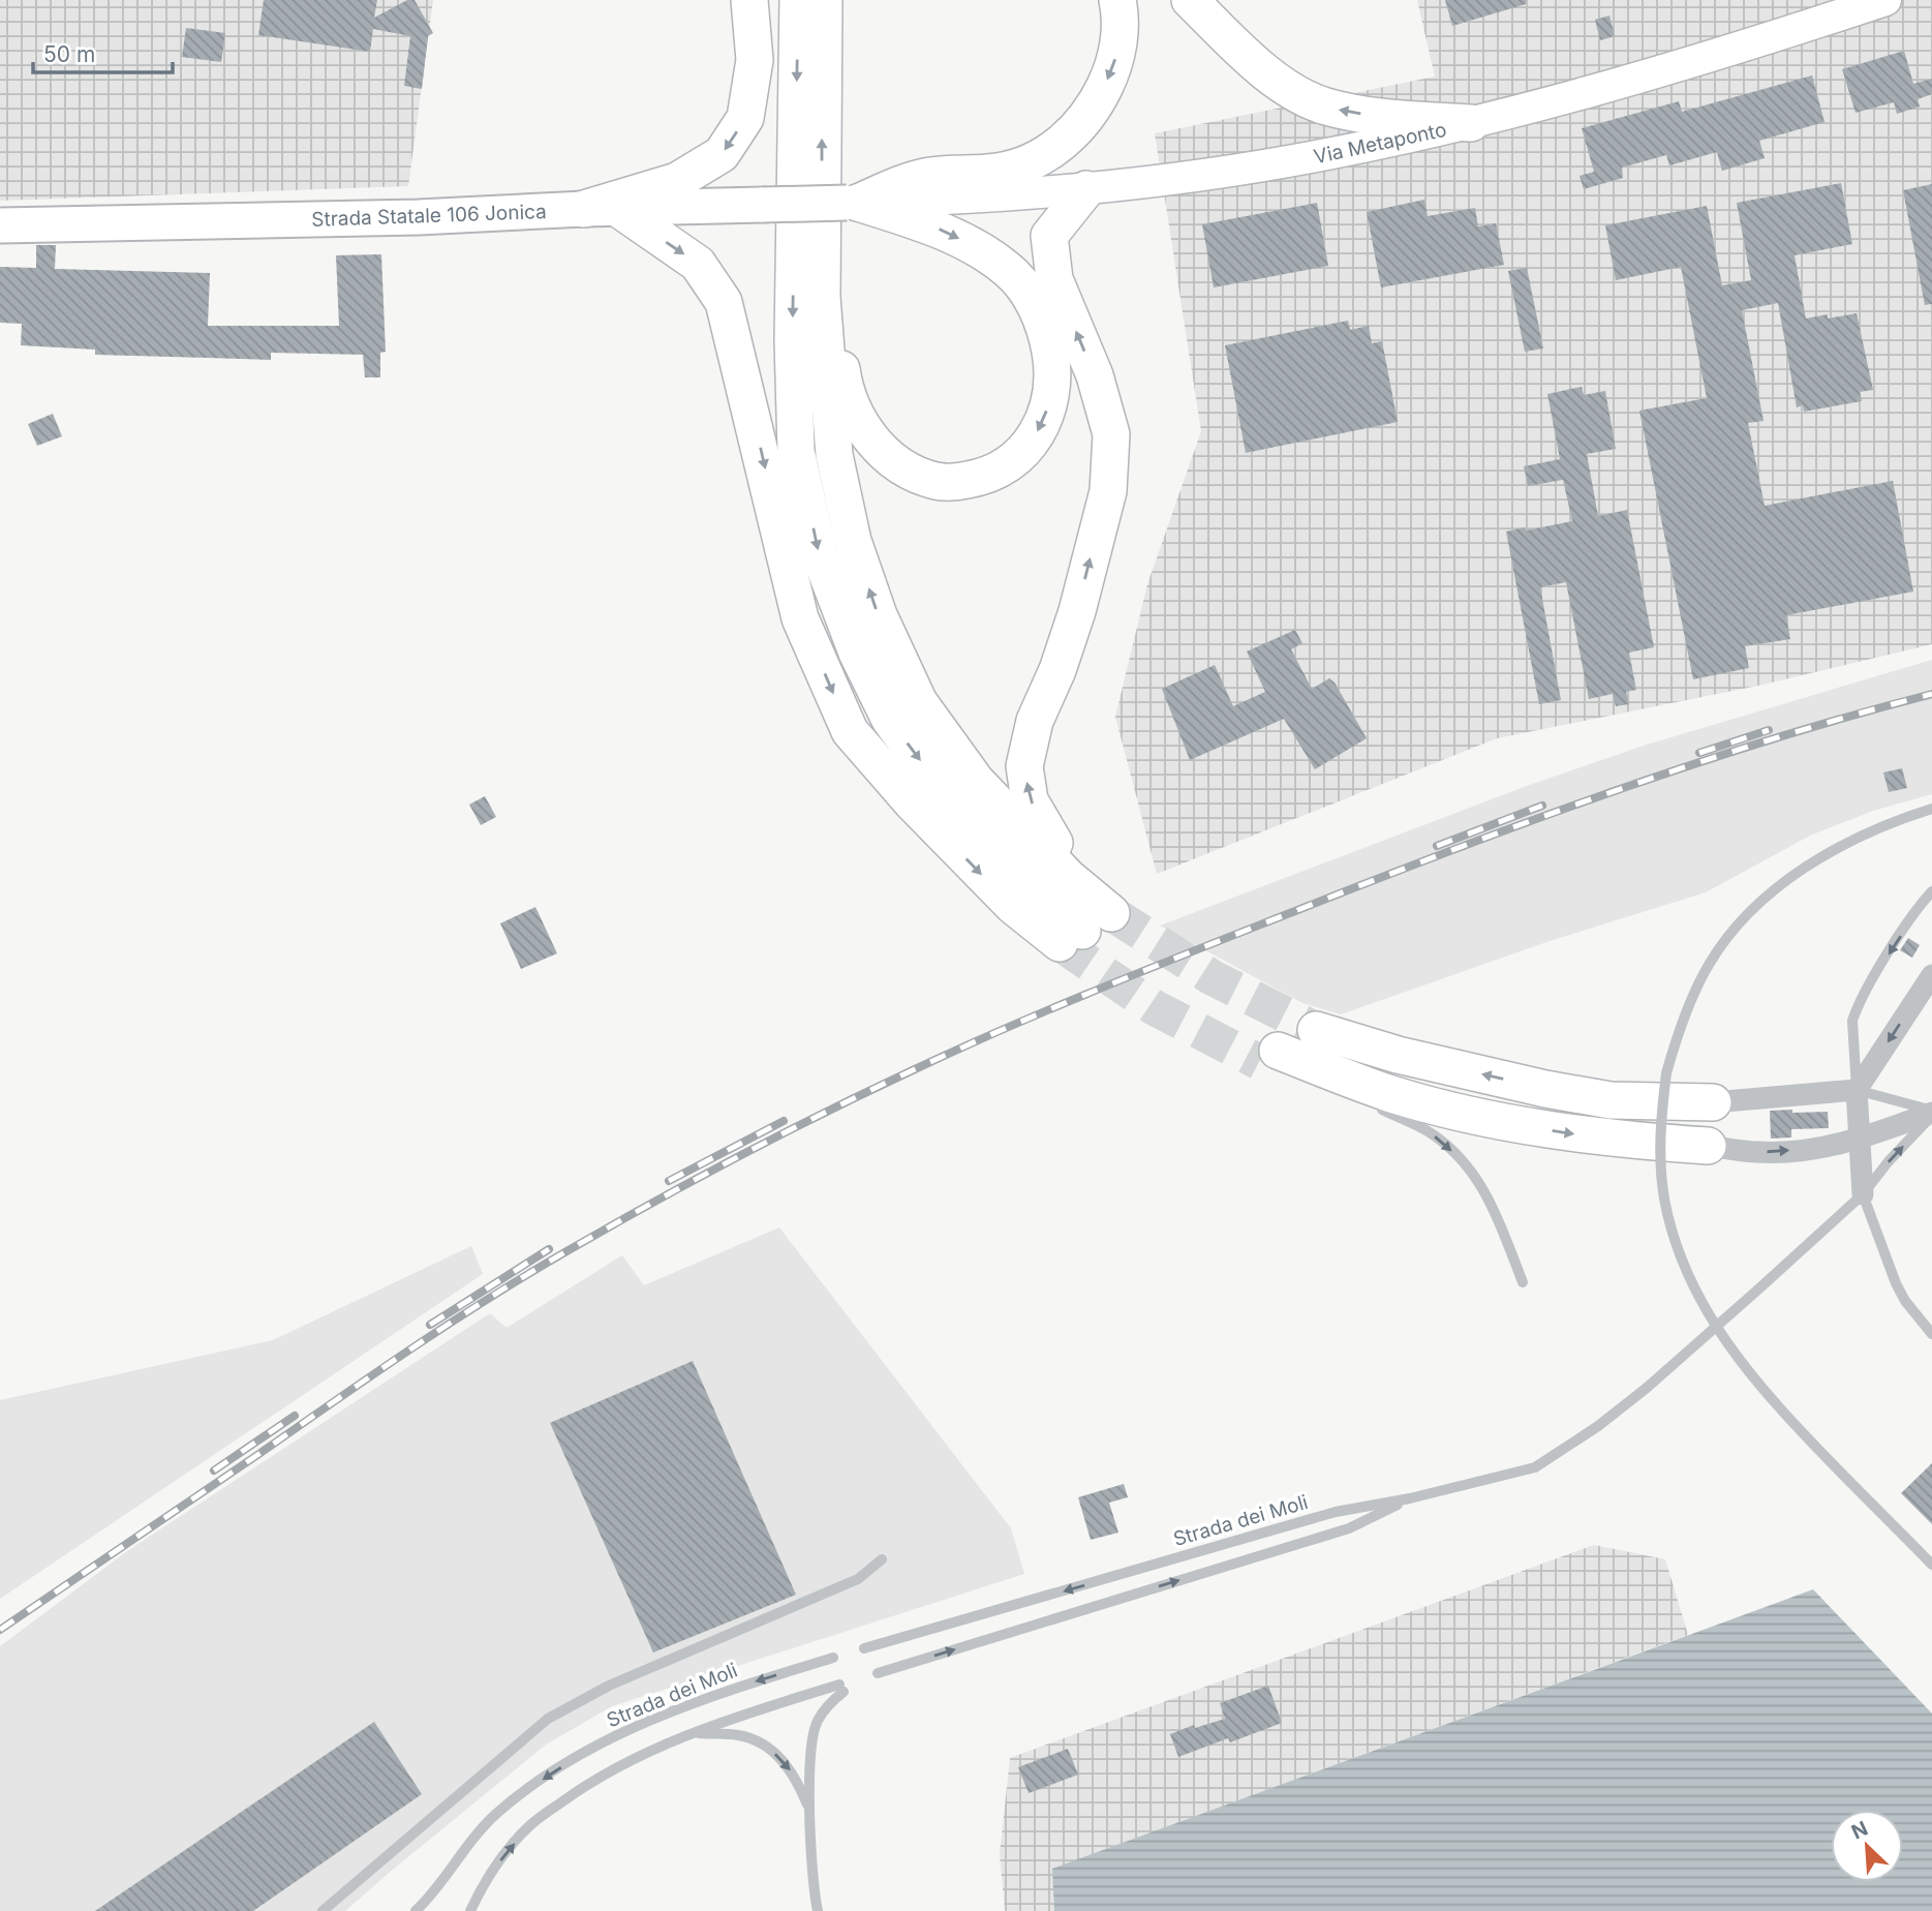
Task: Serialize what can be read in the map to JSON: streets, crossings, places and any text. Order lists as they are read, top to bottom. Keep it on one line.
{"streets":{"main road":["Via Metaponto","Strada Statale 106 Jonica"],"lane":["Strada dei Moli"]},"crossings":[["Via Metaponto","Strada Statale 106 Jonica"]],"scale_bar":"50 m","north":"top left"}
